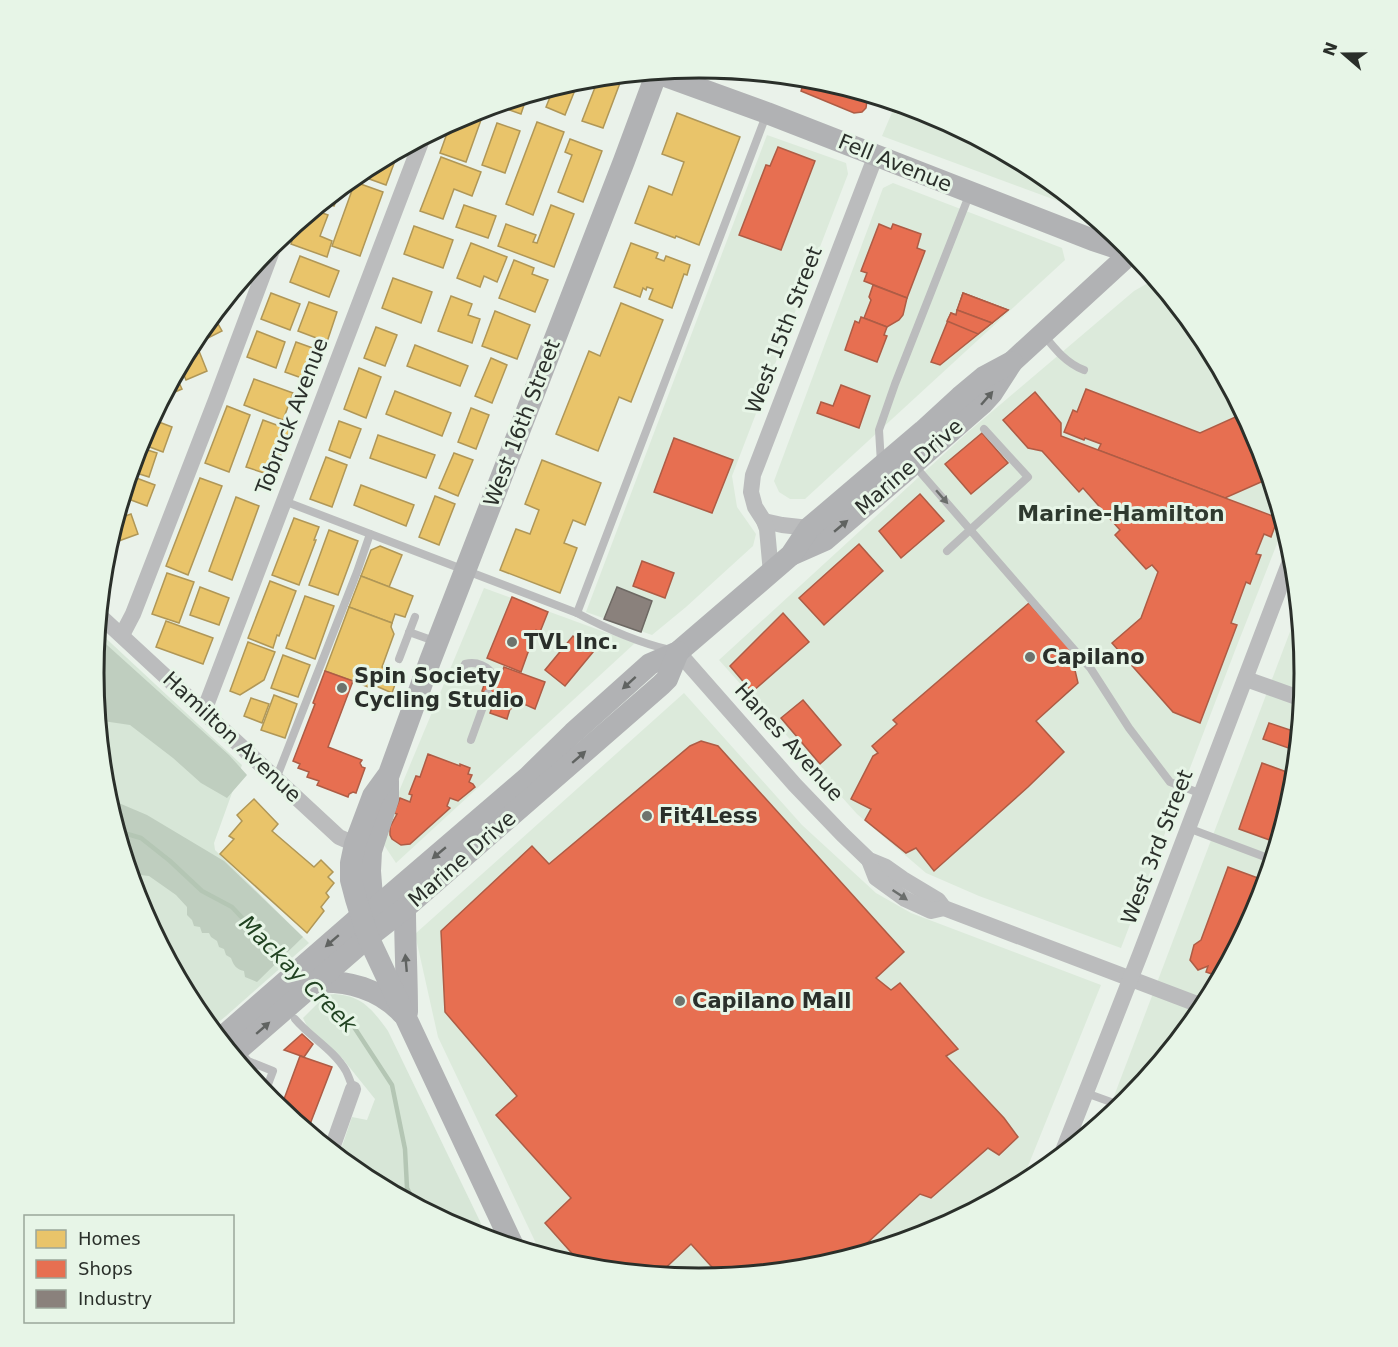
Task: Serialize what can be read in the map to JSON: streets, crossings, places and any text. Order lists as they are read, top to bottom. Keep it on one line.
{"streets":{"main road":["Fell Avenue","West 16th Street","Marine Drive"],"street":["West 15th Street","Tobruck Avenue","Hamilton Avenue","Hanes Avenue","West 3rd Street"]},"crossings":[["Fell Avenue","West 15th Street"],["West 15th Street","Marine Drive"],["Tobruck Avenue","Hamilton Avenue"],["West 16th Street","Marine Drive"],["West 16th Street","Hamilton Avenue"],["Marine Drive","Hanes Avenue"],["Hanes Avenue","West 3rd Street"]],"districts":["Marine-Hamilton"],"water":["Mackay Creek"],"places":["TVL Inc.","Capilano","Spin Society Cycling Studio","Fit4Less","Capilano Mall"],"legend":["Homes","Shops","Industry"],"north":"left"}
